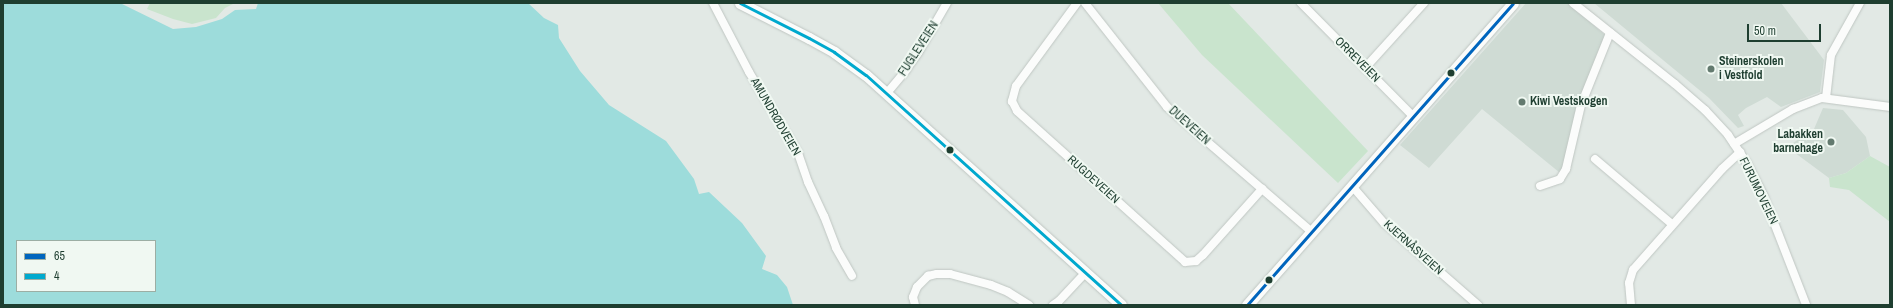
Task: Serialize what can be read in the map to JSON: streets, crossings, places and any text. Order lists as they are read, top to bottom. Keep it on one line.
{"streets":{"street":["FUGLEVEIEN","ORREVEIEN","AMUNDRØDVEIEN","DUEVEIEN","RUGDEVEIEN","FURUMOVEIEN","KJERNÅSVEIEN"]},"crossings":[["DUEVEIEN","RUGDEVEIEN"]],"places":["Steinerskolen i Vestfold","Kiwi Vestskogen","Labakken barnehage"],"lines":["transit line 65","transit line 4"],"legend":["65","4"],"scale_bar":"50 m"}
